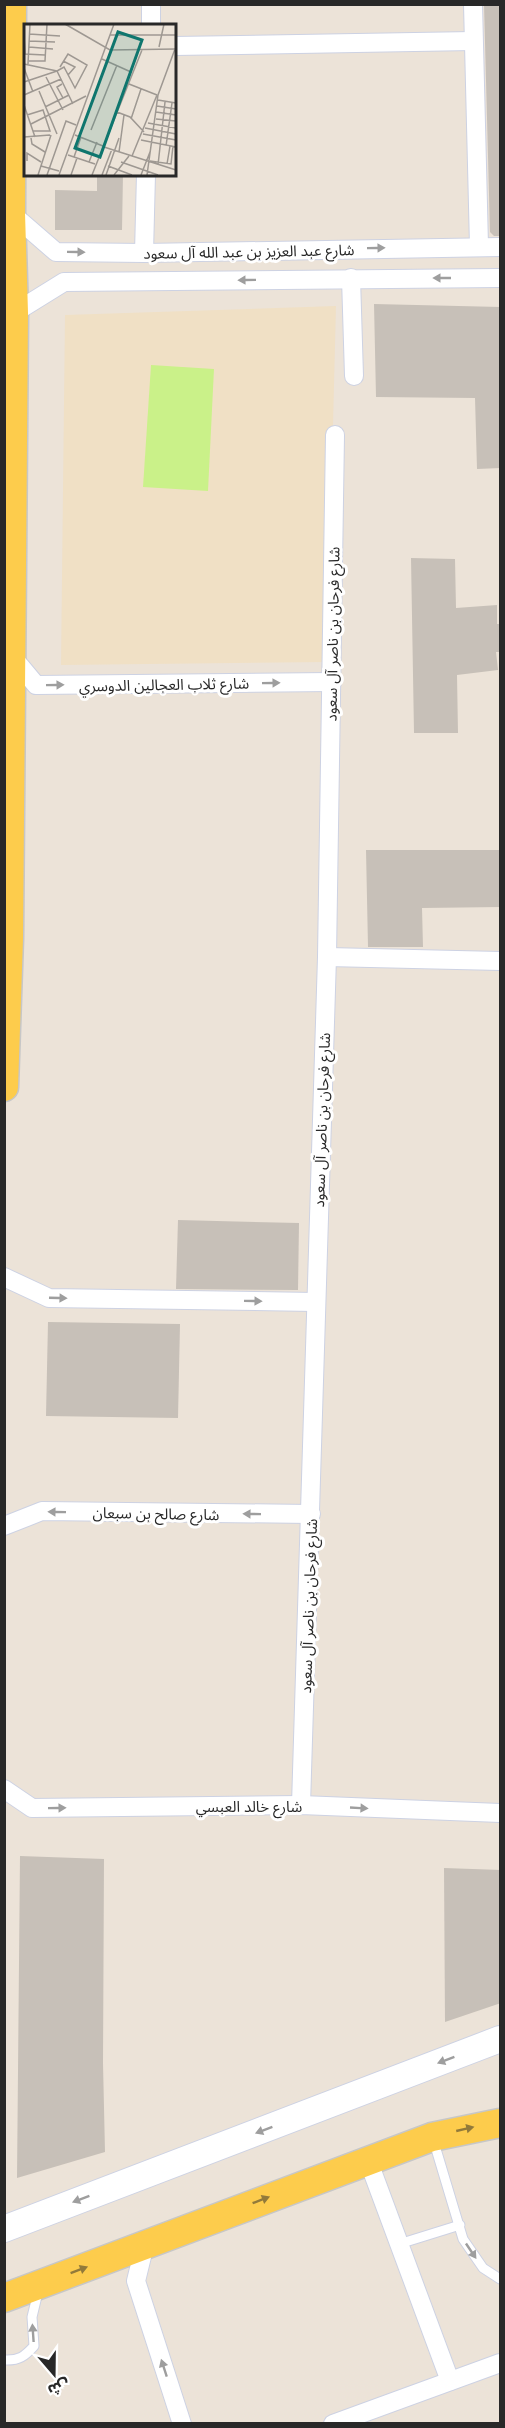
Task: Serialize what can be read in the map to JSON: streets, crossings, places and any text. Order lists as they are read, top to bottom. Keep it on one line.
{"streets":{"street":["شارع عبد العزيز بن عبد الله آل سعود","شارع فرحان بن ناصر آل سعود","شارع ثلاب العجالين الدوسري","شارع صالح بن سبعان","شارع خالد العبسي"]},"crossings":[["شارع فرحان بن ناصر آل سعود","شارع ثلاب العجالين الدوسري"],["شارع فرحان بن ناصر آل سعود","شارع صالح بن سبعان"],["شارع فرحان بن ناصر آل سعود","شارع خالد العبسي"]],"one_way":["شارع ثلاب العجالين الدوسري","شارع صالح بن سبعان","شارع خالد العبسي"],"north":"bottom"}
